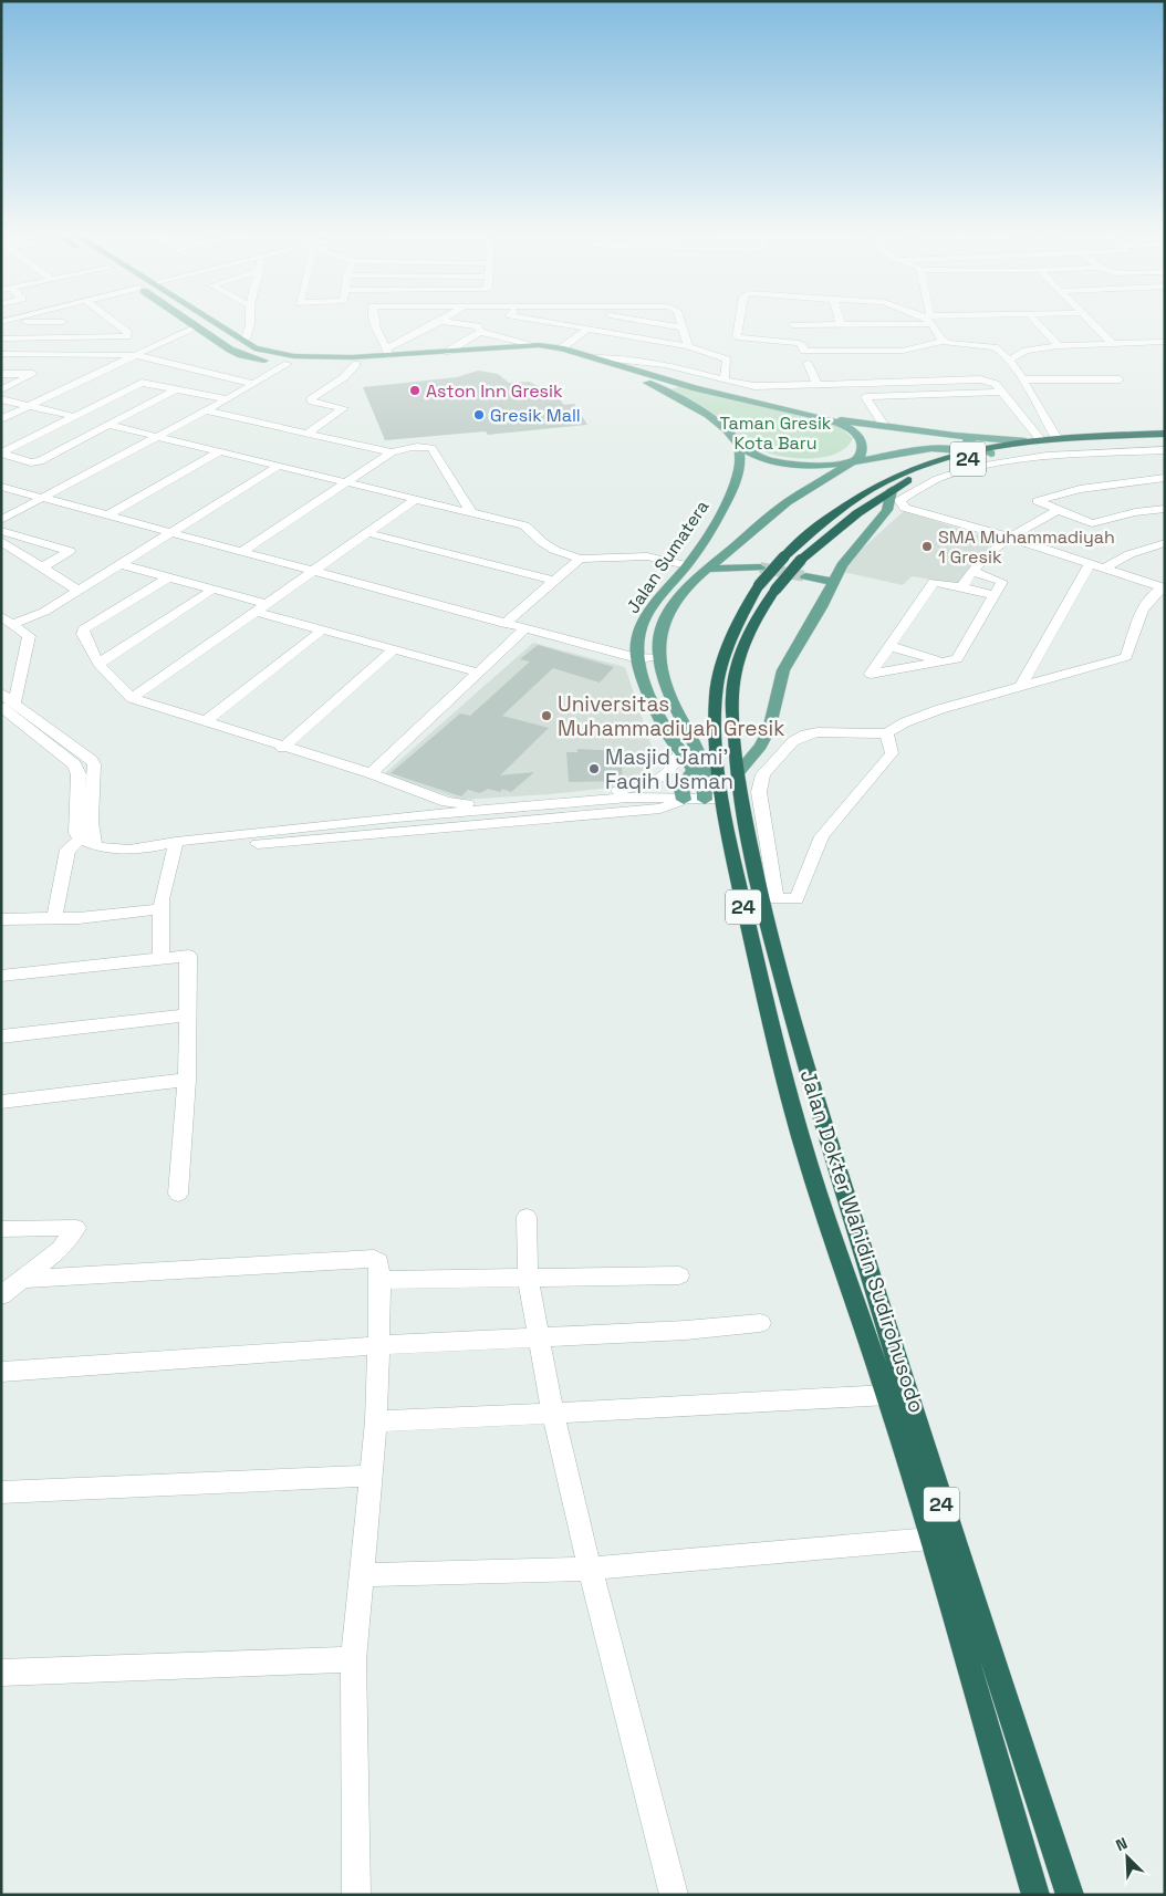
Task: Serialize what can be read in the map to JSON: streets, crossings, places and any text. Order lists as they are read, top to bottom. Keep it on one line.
{"streets":{"highway":["24","Jalan Dokter Wahidin Sudirohusodo"],"main road":["Jalan Sumatera"]},"crossings":[["Jalan Sumatera","Jalan Dokter Wahidin Sudirohusodo"]],"parks":["Taman Gresik Kota Baru"],"places":["Aston Inn Gresik","Gresik Mall","SMA Muhammadiyah 1 Gresik","Universitas Muhammadiyah Gresik","Masjid Jami' Faqih Usman"],"north":"top left"}
